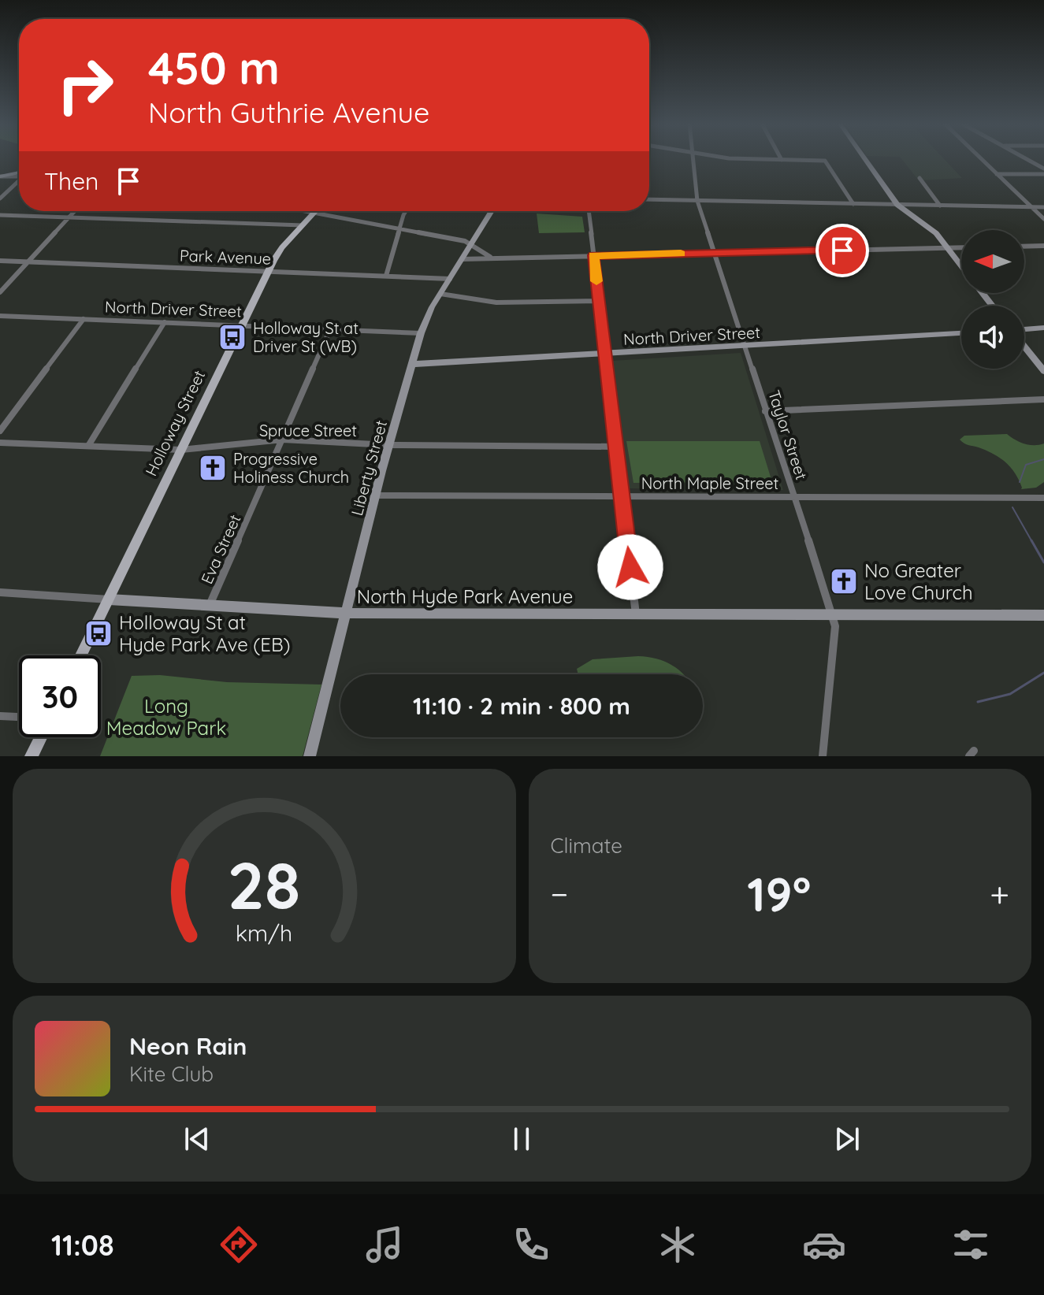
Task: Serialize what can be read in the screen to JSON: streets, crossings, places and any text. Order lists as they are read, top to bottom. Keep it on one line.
{"streets":{"main road":["Holloway Street"],"street":["Park Avenue","North Driver Street","Spruce Street","Taylor Street","Liberty Street","North Maple Street","Eva Street","North Hyde Park Avenue"]},"crossings":[["Park Avenue","Holloway Street"],["Park Avenue","Liberty Street"],["North Driver Street","Holloway Street"],["North Driver Street","Taylor Street"],["North Driver Street","Liberty Street"],["North Driver Street","Eva Street"],["Holloway Street","Spruce Street"],["Holloway Street","North Hyde Park Avenue"],["Spruce Street","Liberty Street"],["Spruce Street","Eva Street"],["Taylor Street","North Maple Street"],["Taylor Street","North Hyde Park Avenue"],["Liberty Street","North Maple Street"],["Liberty Street","North Hyde Park Avenue"],["Eva Street","North Hyde Park Avenue"]],"parks":["Long Meadow Park"],"places":{"bus stop":["Holloway St at Driver St (WB)","Holloway St at Hyde Park Ave (EB)"],"church":["Progressive Holiness Church","No Greater Love Church"]},"north":"left","page":{"turn":["450 m","North Guthrie Avenue"],"then":"Then","limit":"30","trip":"11:10 · 2 min · 800 m","tile":"Climate","heat":["−","19°","+"],"song":["Neon Rain","Kite Club"],"tabs":"11:08","gauge":["28","km/h"]}}
